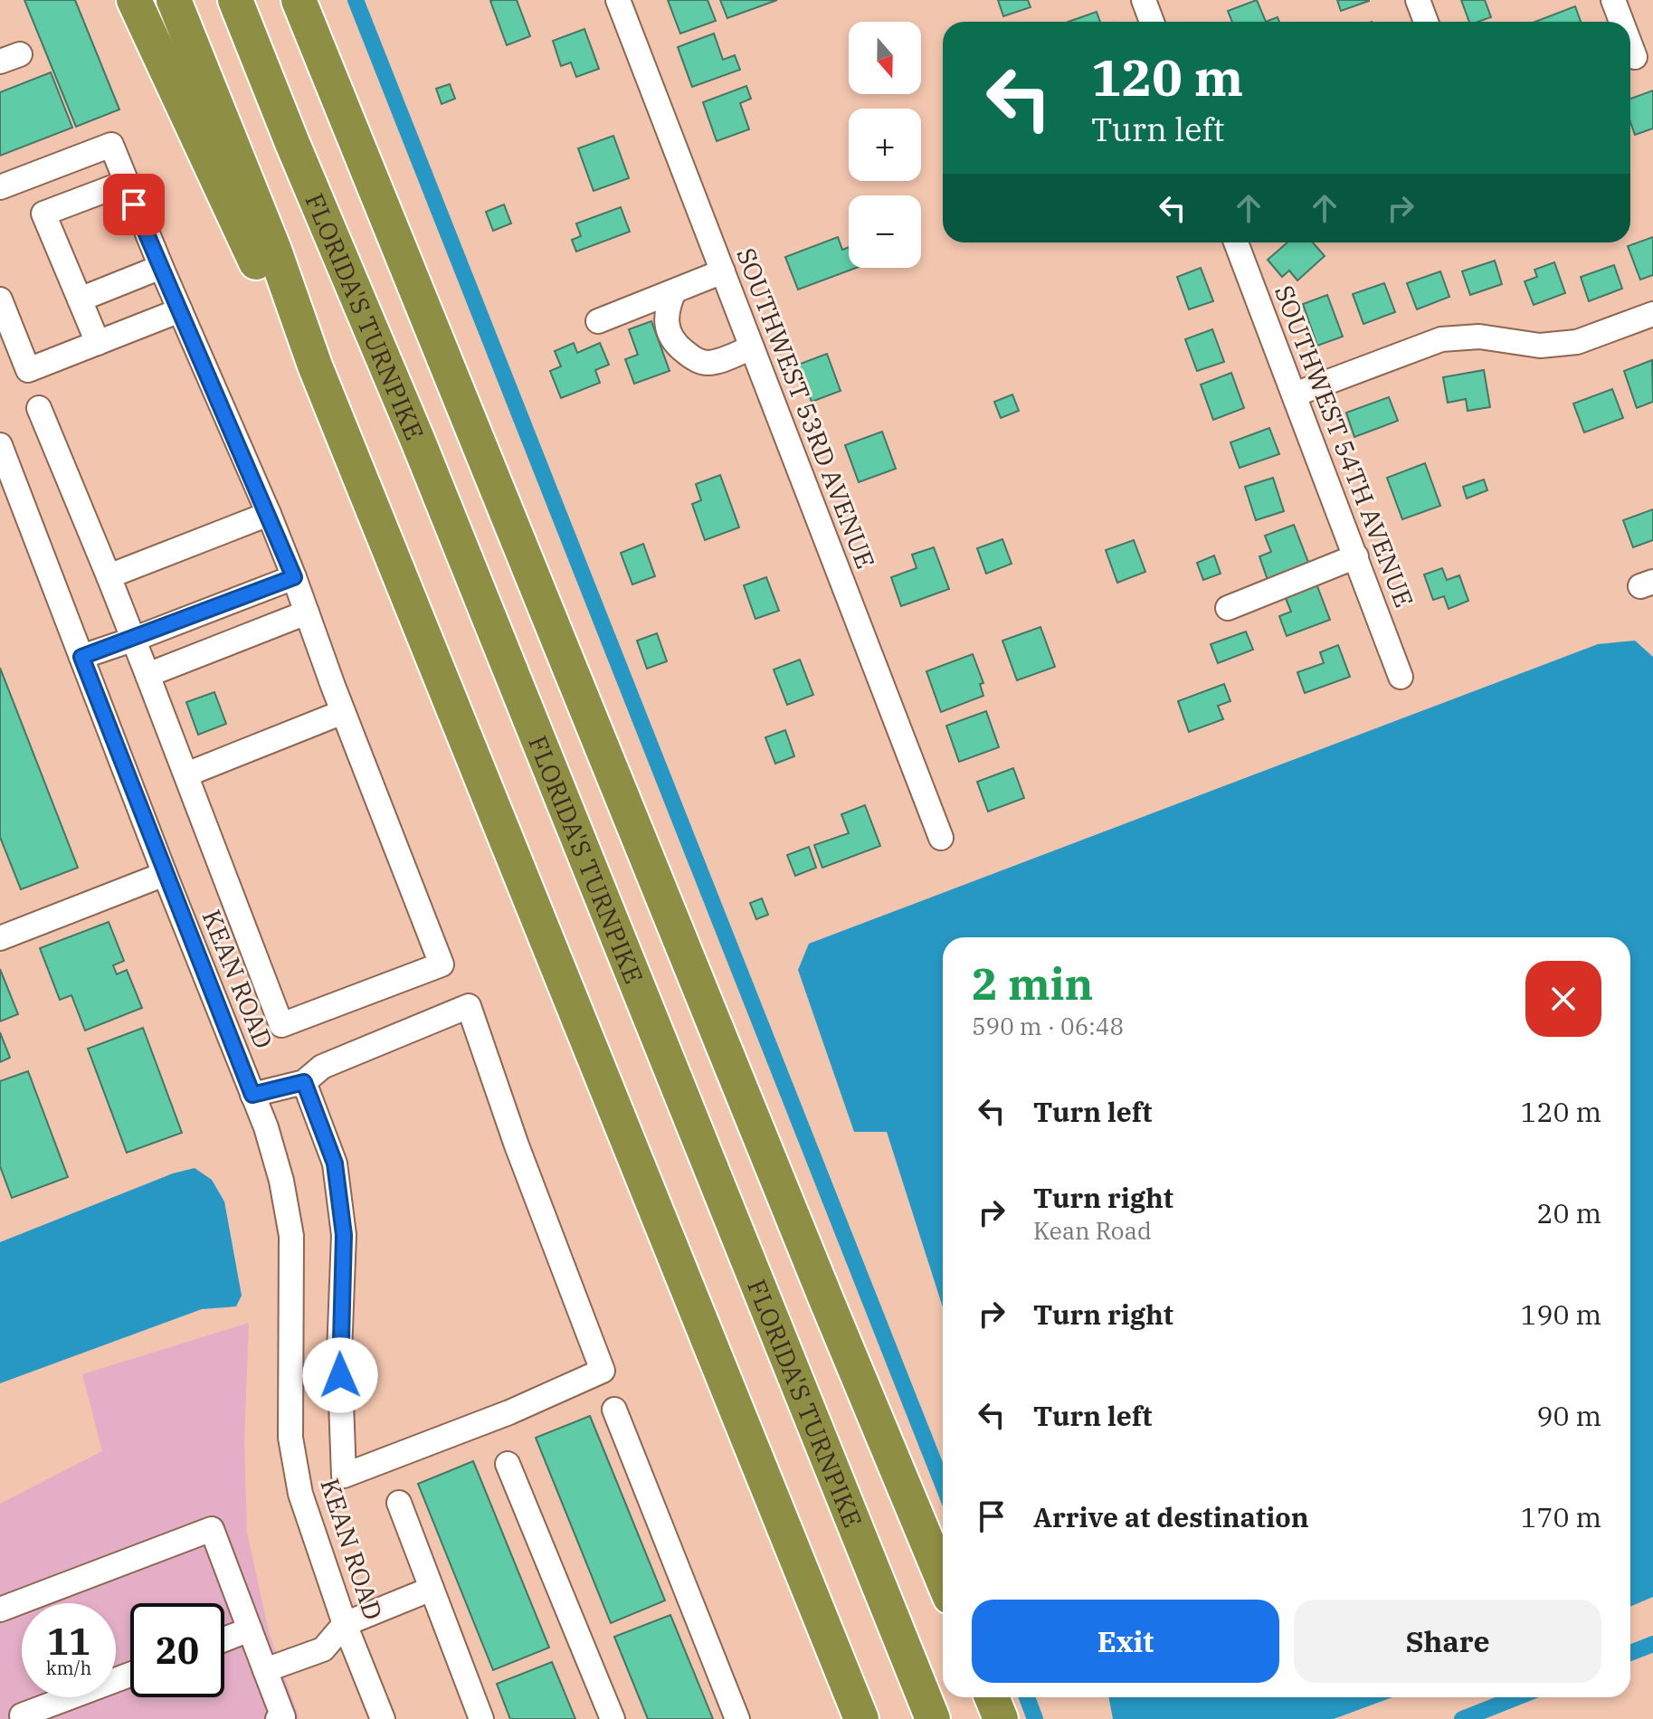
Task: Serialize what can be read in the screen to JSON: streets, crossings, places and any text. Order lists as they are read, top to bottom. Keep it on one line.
{"streets":{"highway":["FLORIDA'S TURNPIKE"],"street":["SOUTHWEST 53RD AVENUE","SOUTHWEST 54TH AVENUE","KEAN ROAD"]},"north":"bottom","page":{"map_buttons":["+","−"],"turn":["120 m","Turn left"],"heading":["2 min","590 m · 06:48"],"list":[{"name":"Turn left","value":"120 m"},{"name":"Turn right","note":"Kean Road","value":"20 m"},{"name":"Turn right","value":"190 m"},{"name":"Turn left","value":"90 m"},{"name":"Arrive at destination","value":"170 m"}],"buttons":["Exit","Share"],"speed":"11 km/h","limit":"20"}}
